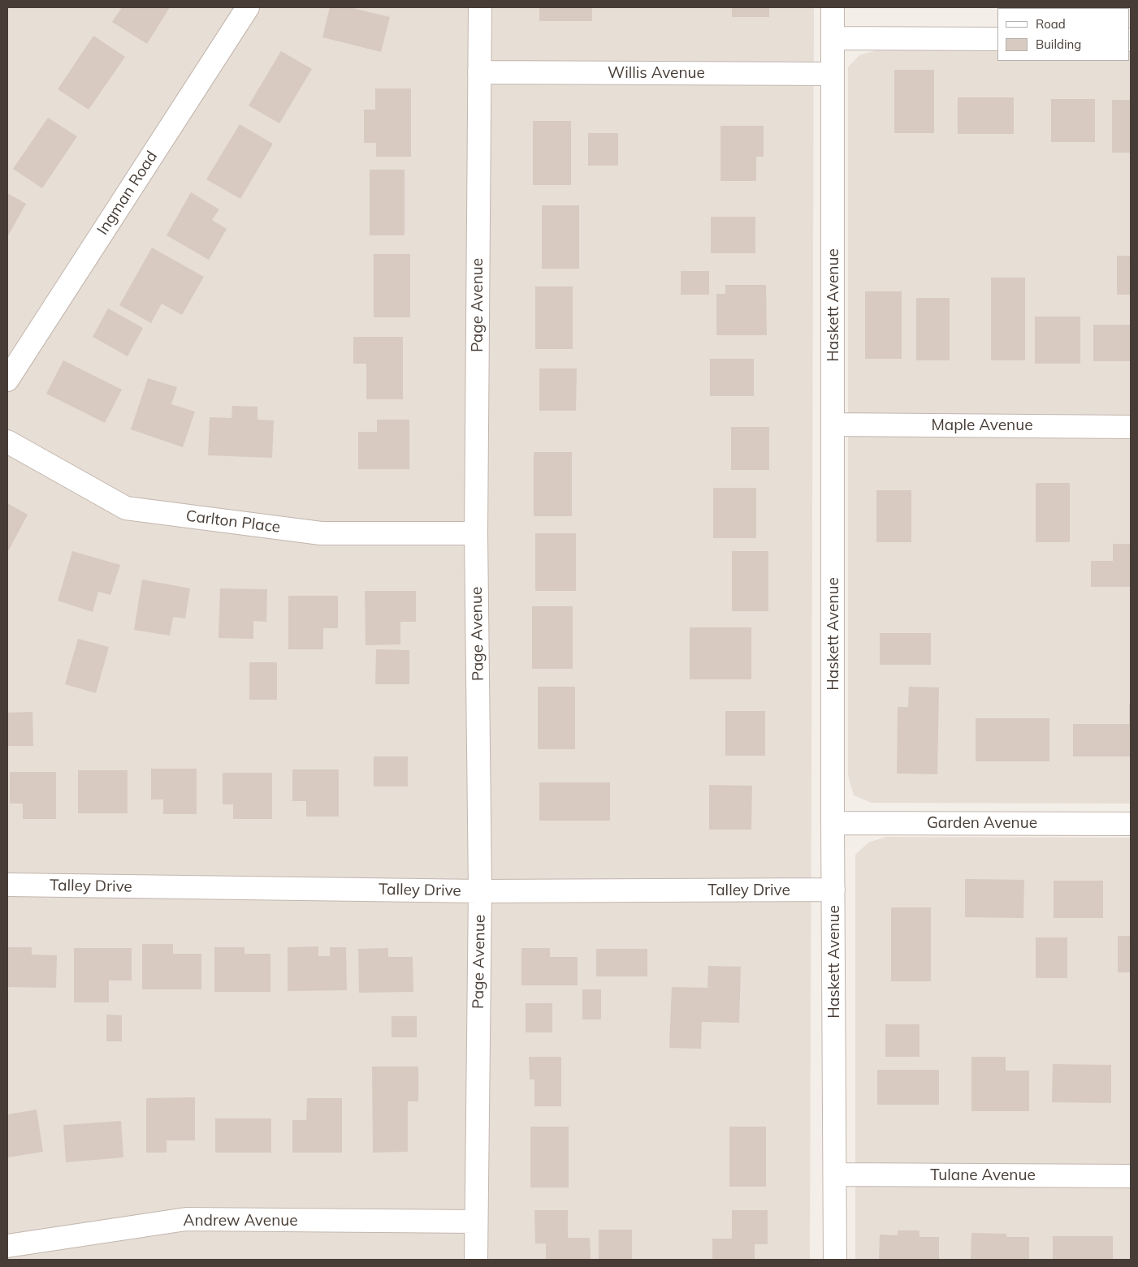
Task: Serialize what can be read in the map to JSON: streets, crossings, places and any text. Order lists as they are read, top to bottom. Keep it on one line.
{"streets":{"street":["Willis Avenue","Ingman Road","Page Avenue","Haskett Avenue","Maple Avenue","Carlton Place","Garden Avenue","Talley Drive","Tulane Avenue","Andrew Avenue"]},"crossings":[["Willis Avenue","Page Avenue"],["Willis Avenue","Haskett Avenue"],["Page Avenue","Carlton Place"],["Page Avenue","Talley Drive"],["Page Avenue","Andrew Avenue"],["Haskett Avenue","Maple Avenue"],["Haskett Avenue","Garden Avenue"],["Haskett Avenue","Talley Drive"],["Haskett Avenue","Tulane Avenue"]],"legend":["Road","Building"]}
